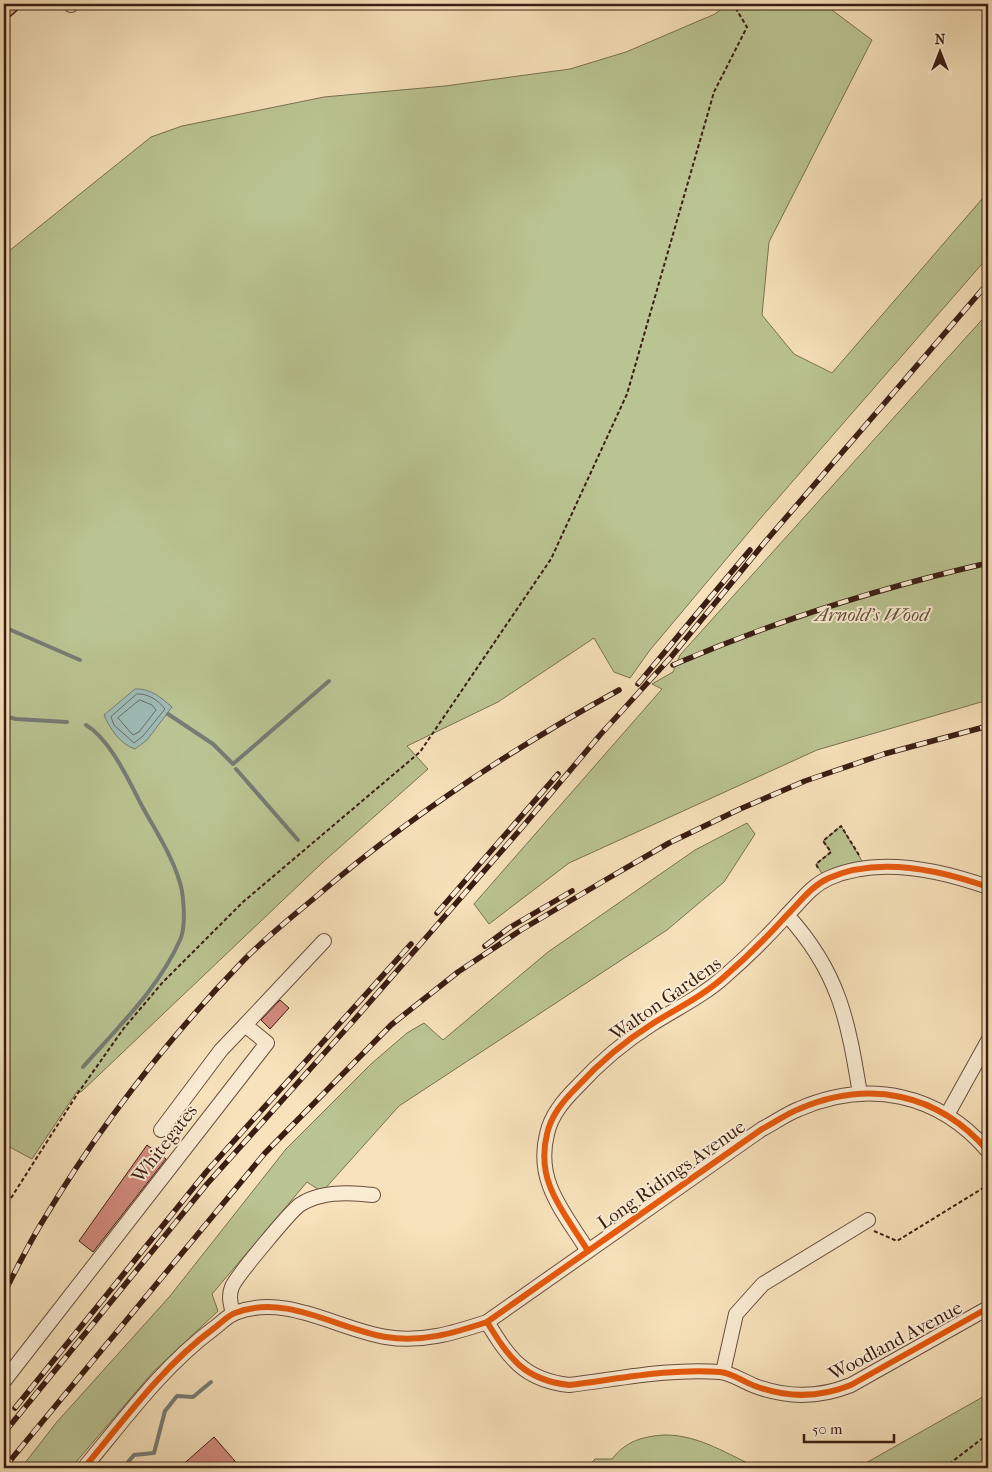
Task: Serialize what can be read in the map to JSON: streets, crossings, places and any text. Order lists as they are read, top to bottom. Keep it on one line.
{"streets":{"street":["Walton Gardens","Whitegates","Long Ridings Avenue","Woodland Avenue"]},"crossings":[["Walton Gardens","Long Ridings Avenue"],["Long Ridings Avenue","Woodland Avenue"]],"parks":["Arnold's Wood"],"scale_bar":"50 m","north":"top"}
